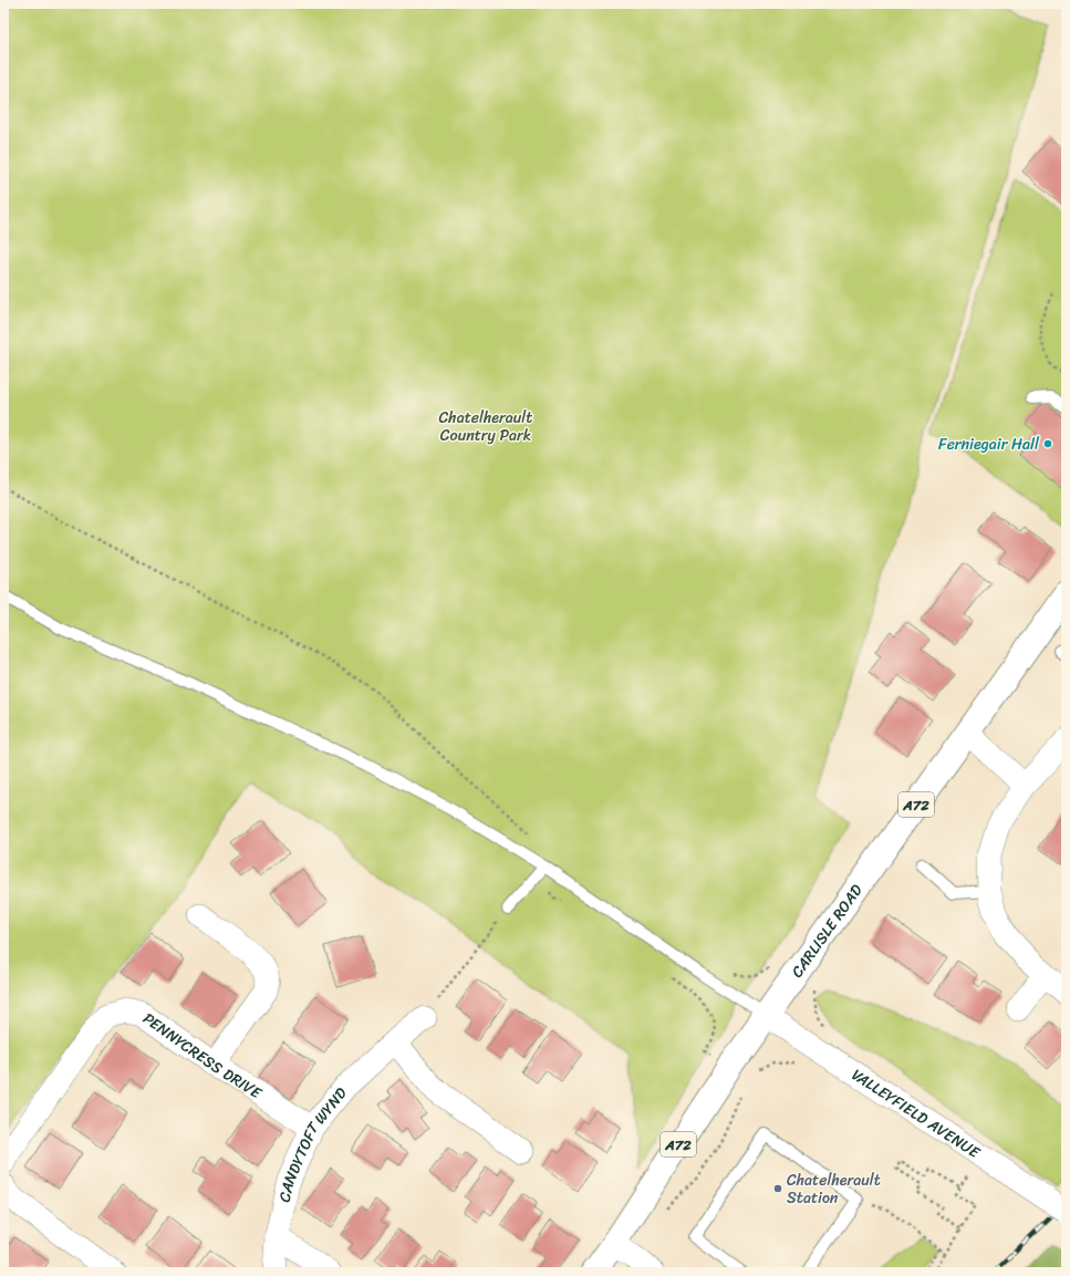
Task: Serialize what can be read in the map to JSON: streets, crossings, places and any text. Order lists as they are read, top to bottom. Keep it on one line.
{"streets":{"main road":["A72","CARLISLE ROAD"],"street":["PENNYCRESS DRIVE","VALLEYFIELD AVENUE","CANDYTOFT WYND"]},"crossings":[["CARLISLE ROAD","VALLEYFIELD AVENUE"],["PENNYCRESS DRIVE","CANDYTOFT WYND"]],"parks":["Chatelherault Country Park"],"places":["Ferniegair Hall","Chatelherault Station"]}
